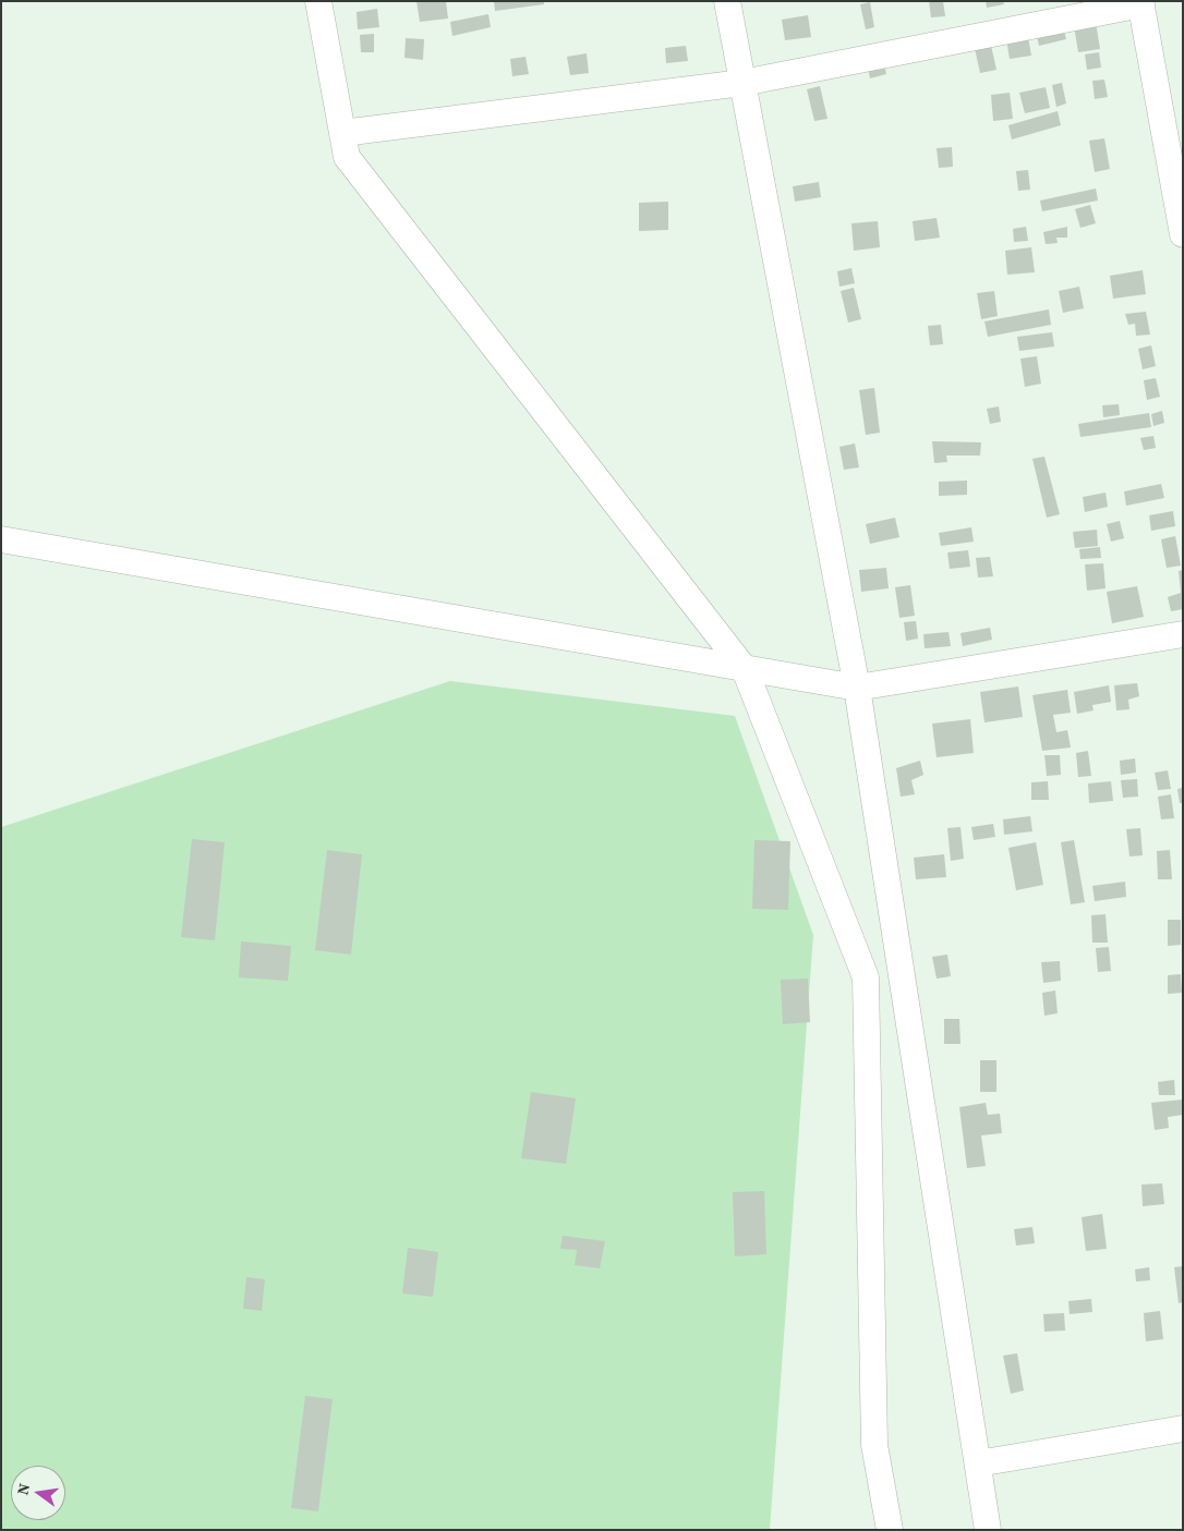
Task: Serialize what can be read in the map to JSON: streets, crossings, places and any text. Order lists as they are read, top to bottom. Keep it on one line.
{"north":"left"}
